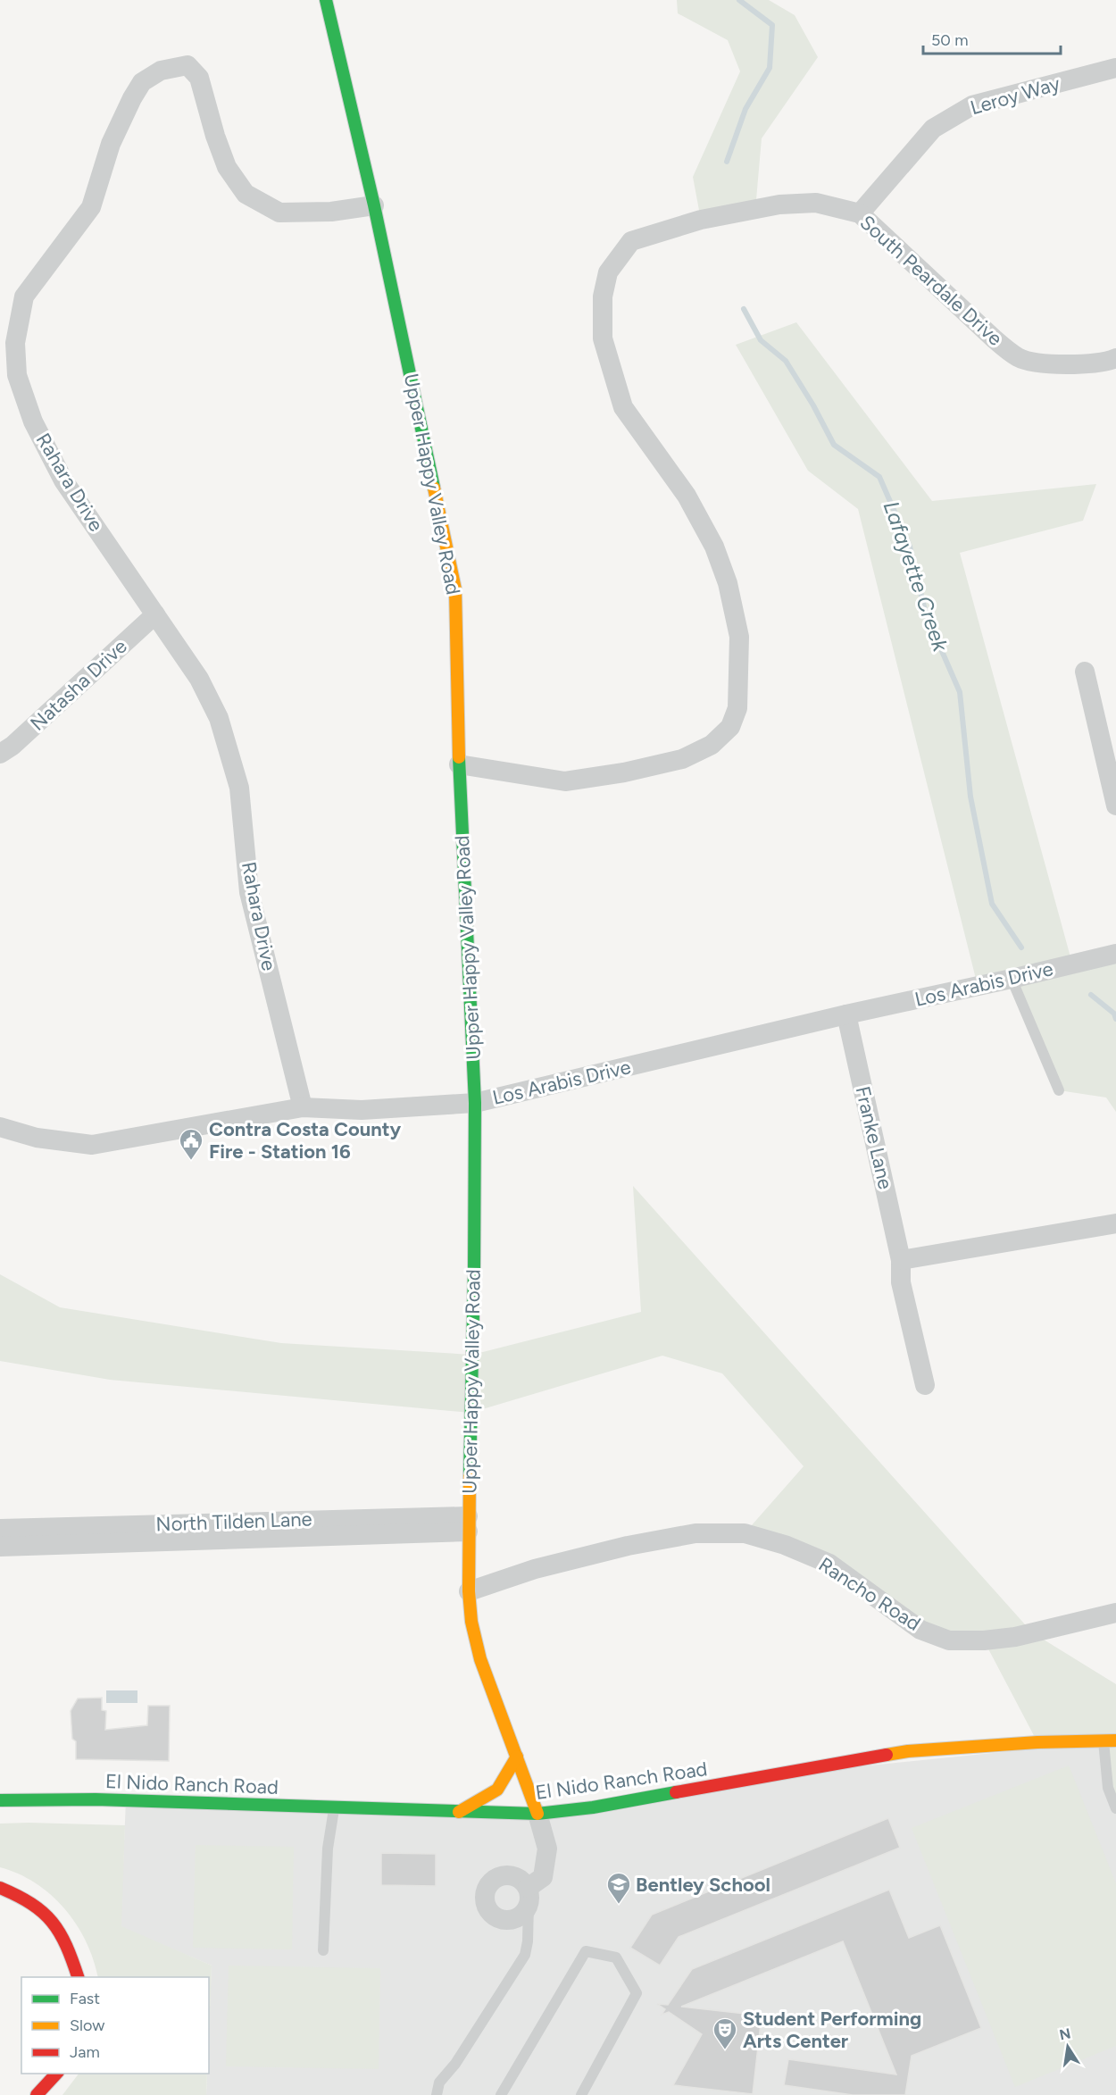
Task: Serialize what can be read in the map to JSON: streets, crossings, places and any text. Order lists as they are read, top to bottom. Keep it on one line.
{"streets":{"main road":["Upper Happy Valley Road","El Nido Ranch Road"],"street":["Leroy Way","South Peardale Drive","Rahara Drive","Natasha Drive","Los Arabis Drive","Franke Lane","North Tilden Lane","Rancho Road"]},"crossings":[["Leroy Way","South Peardale Drive"],["South Peardale Drive","Upper Happy Valley Road"],["Rahara Drive","Upper Happy Valley Road"],["Rahara Drive","Natasha Drive"],["Rahara Drive","Los Arabis Drive"],["Upper Happy Valley Road","Los Arabis Drive"],["Upper Happy Valley Road","North Tilden Lane"],["Upper Happy Valley Road","Rancho Road"],["Upper Happy Valley Road","El Nido Ranch Road"],["Los Arabis Drive","Franke Lane"]],"water":["Lafayette Creek"],"places":{"public building":["Contra Costa County Fire - Station 16"],"school or university":["Bentley School"],"theatre":["Student Performing Arts Center"]},"legend":["Fast","Slow","Jam"],"scale_bar":"50 m","north":"top"}
